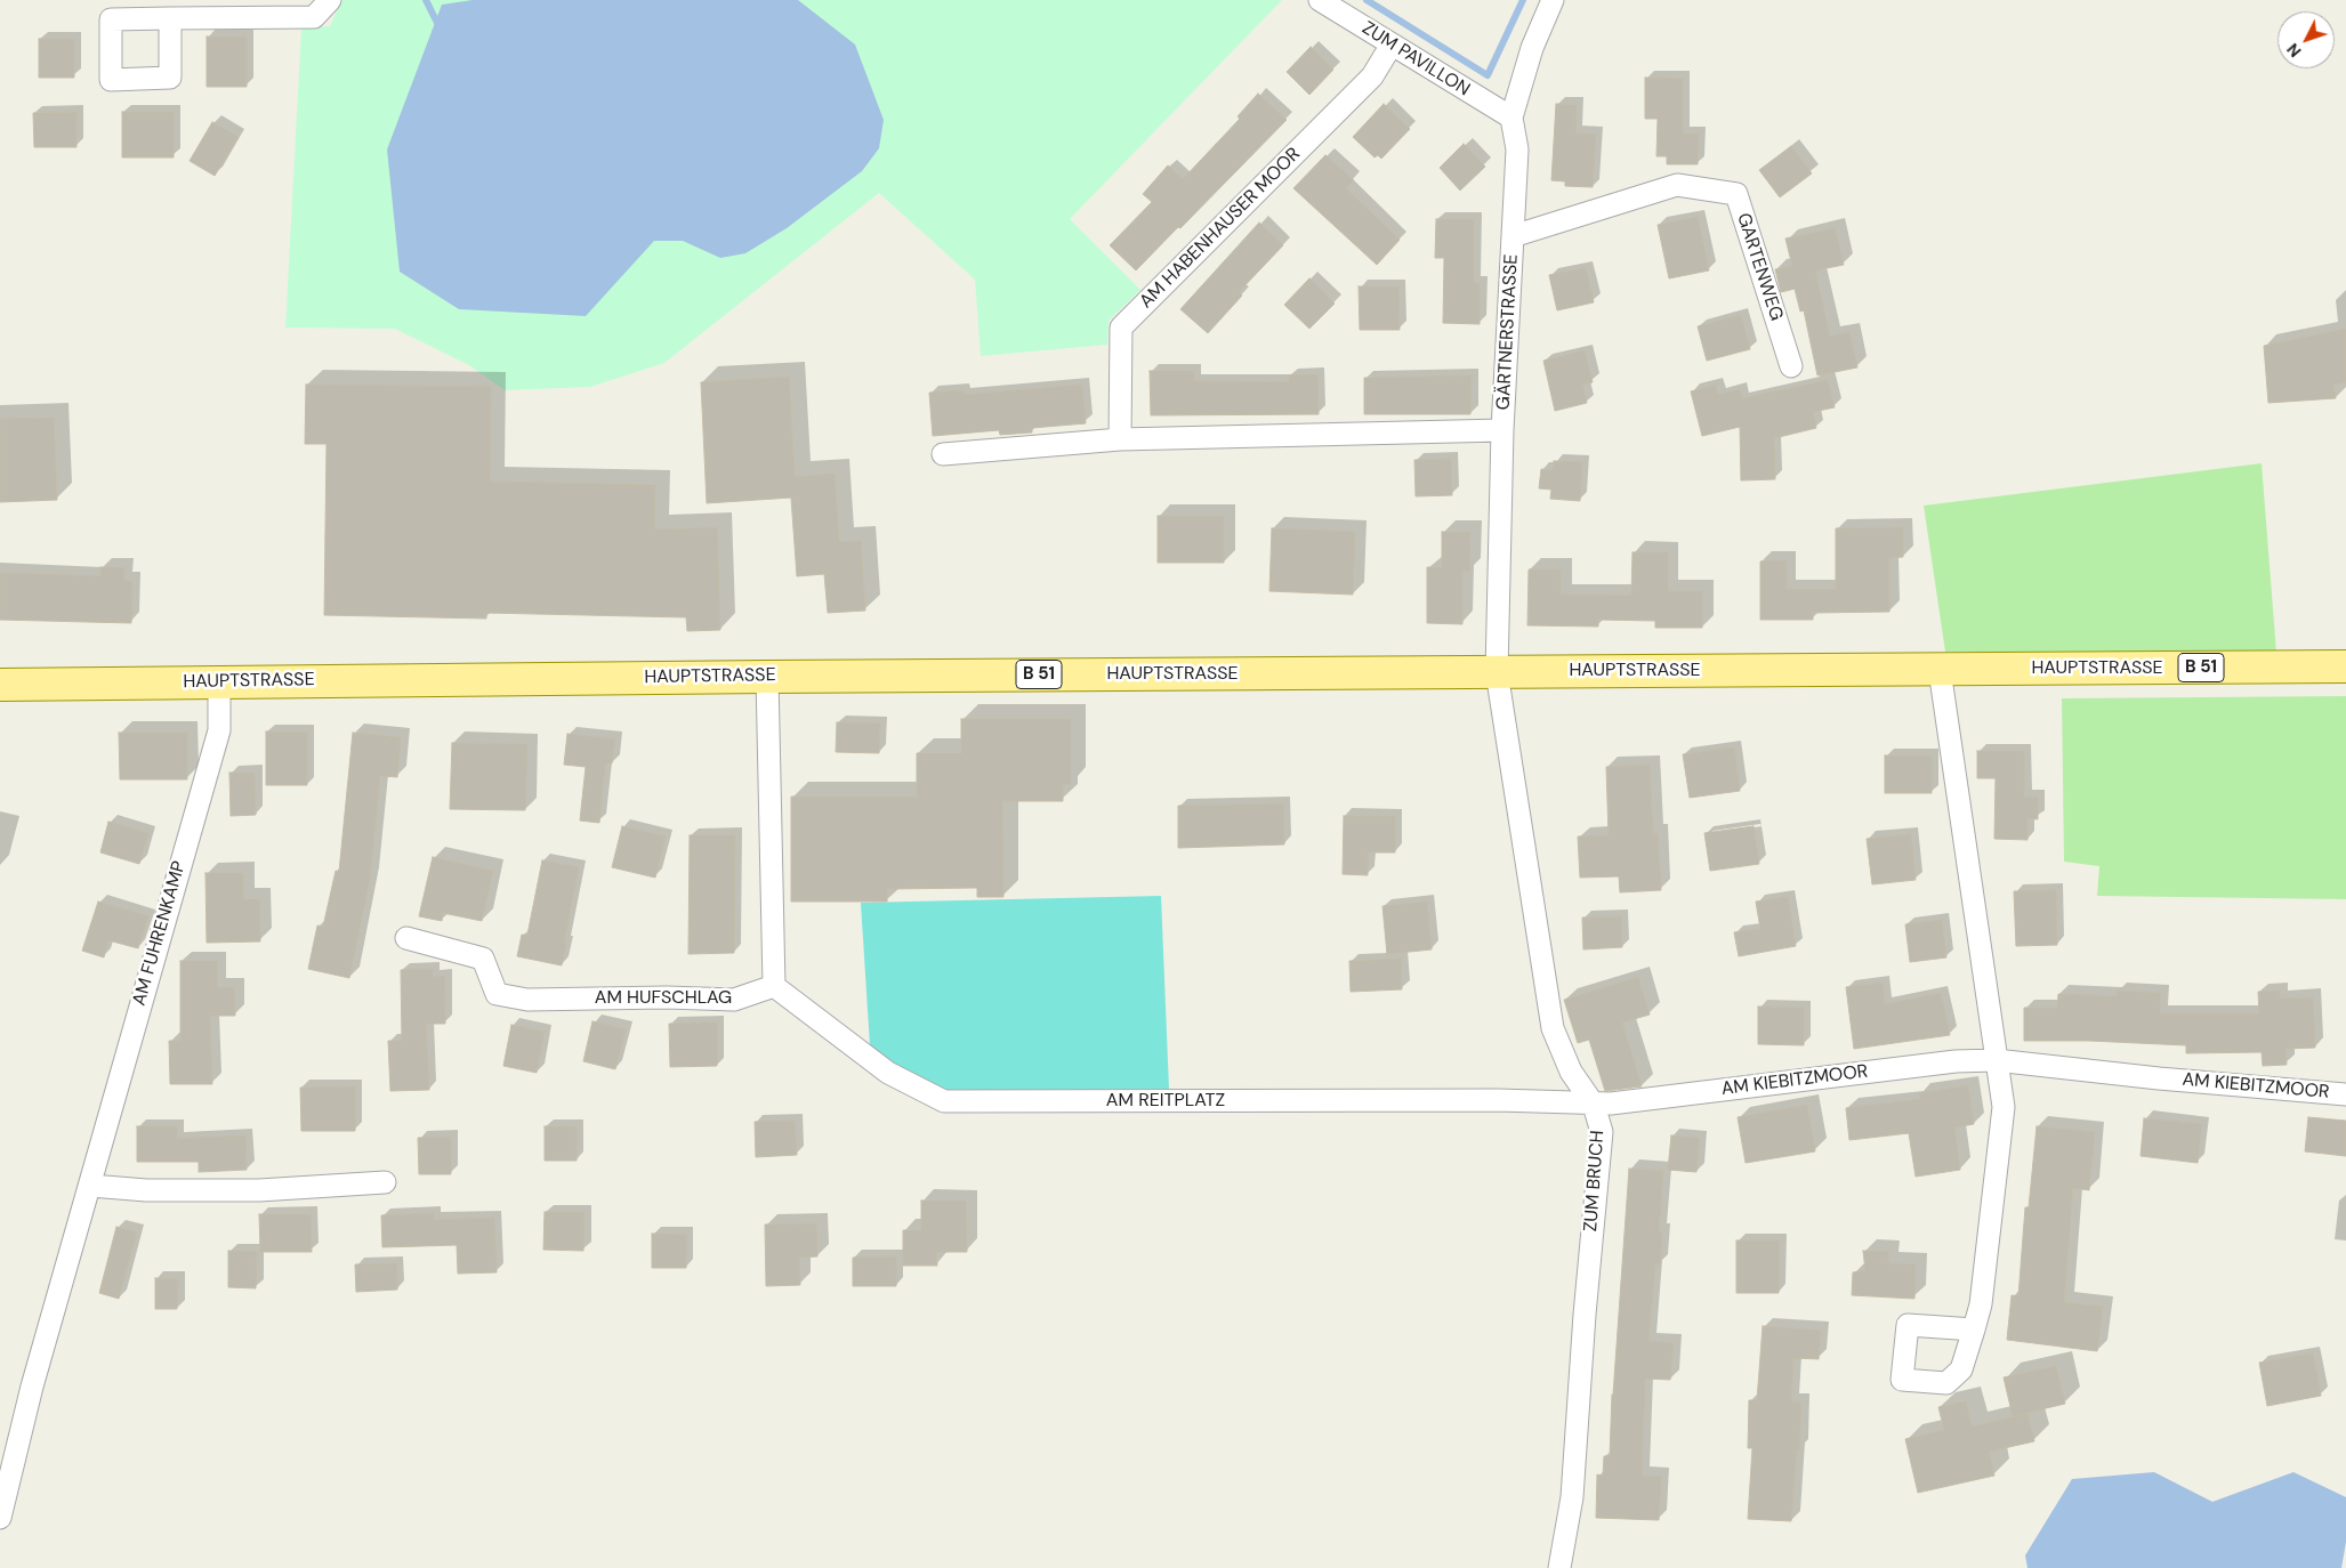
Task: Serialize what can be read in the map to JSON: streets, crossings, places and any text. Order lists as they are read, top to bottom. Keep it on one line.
{"streets":{"main road":["B 51","HAUPTSTRASSE"],"street":["ZUM PAVILLON","AM HABENHAUSER MOOR","GARTENWEG","GÄRTNERSTRASSE","AM FUHRENKAMP","AM HUFSCHLAG","AM KIEBITZMOOR","AM REITPLATZ","ZUM BRUCH"]},"crossings":[["ZUM PAVILLON","AM HABENHAUSER MOOR"],["ZUM PAVILLON","GÄRTNERSTRASSE"],["GARTENWEG","GÄRTNERSTRASSE"],["GÄRTNERSTRASSE","HAUPTSTRASSE"],["GÄRTNERSTRASSE","ZUM BRUCH"],["HAUPTSTRASSE","AM FUHRENKAMP"],["HAUPTSTRASSE","ZUM BRUCH"],["AM HUFSCHLAG","AM REITPLATZ"],["AM KIEBITZMOOR","AM REITPLATZ"],["AM KIEBITZMOOR","ZUM BRUCH"],["AM REITPLATZ","ZUM BRUCH"]],"north":"bottom left"}
